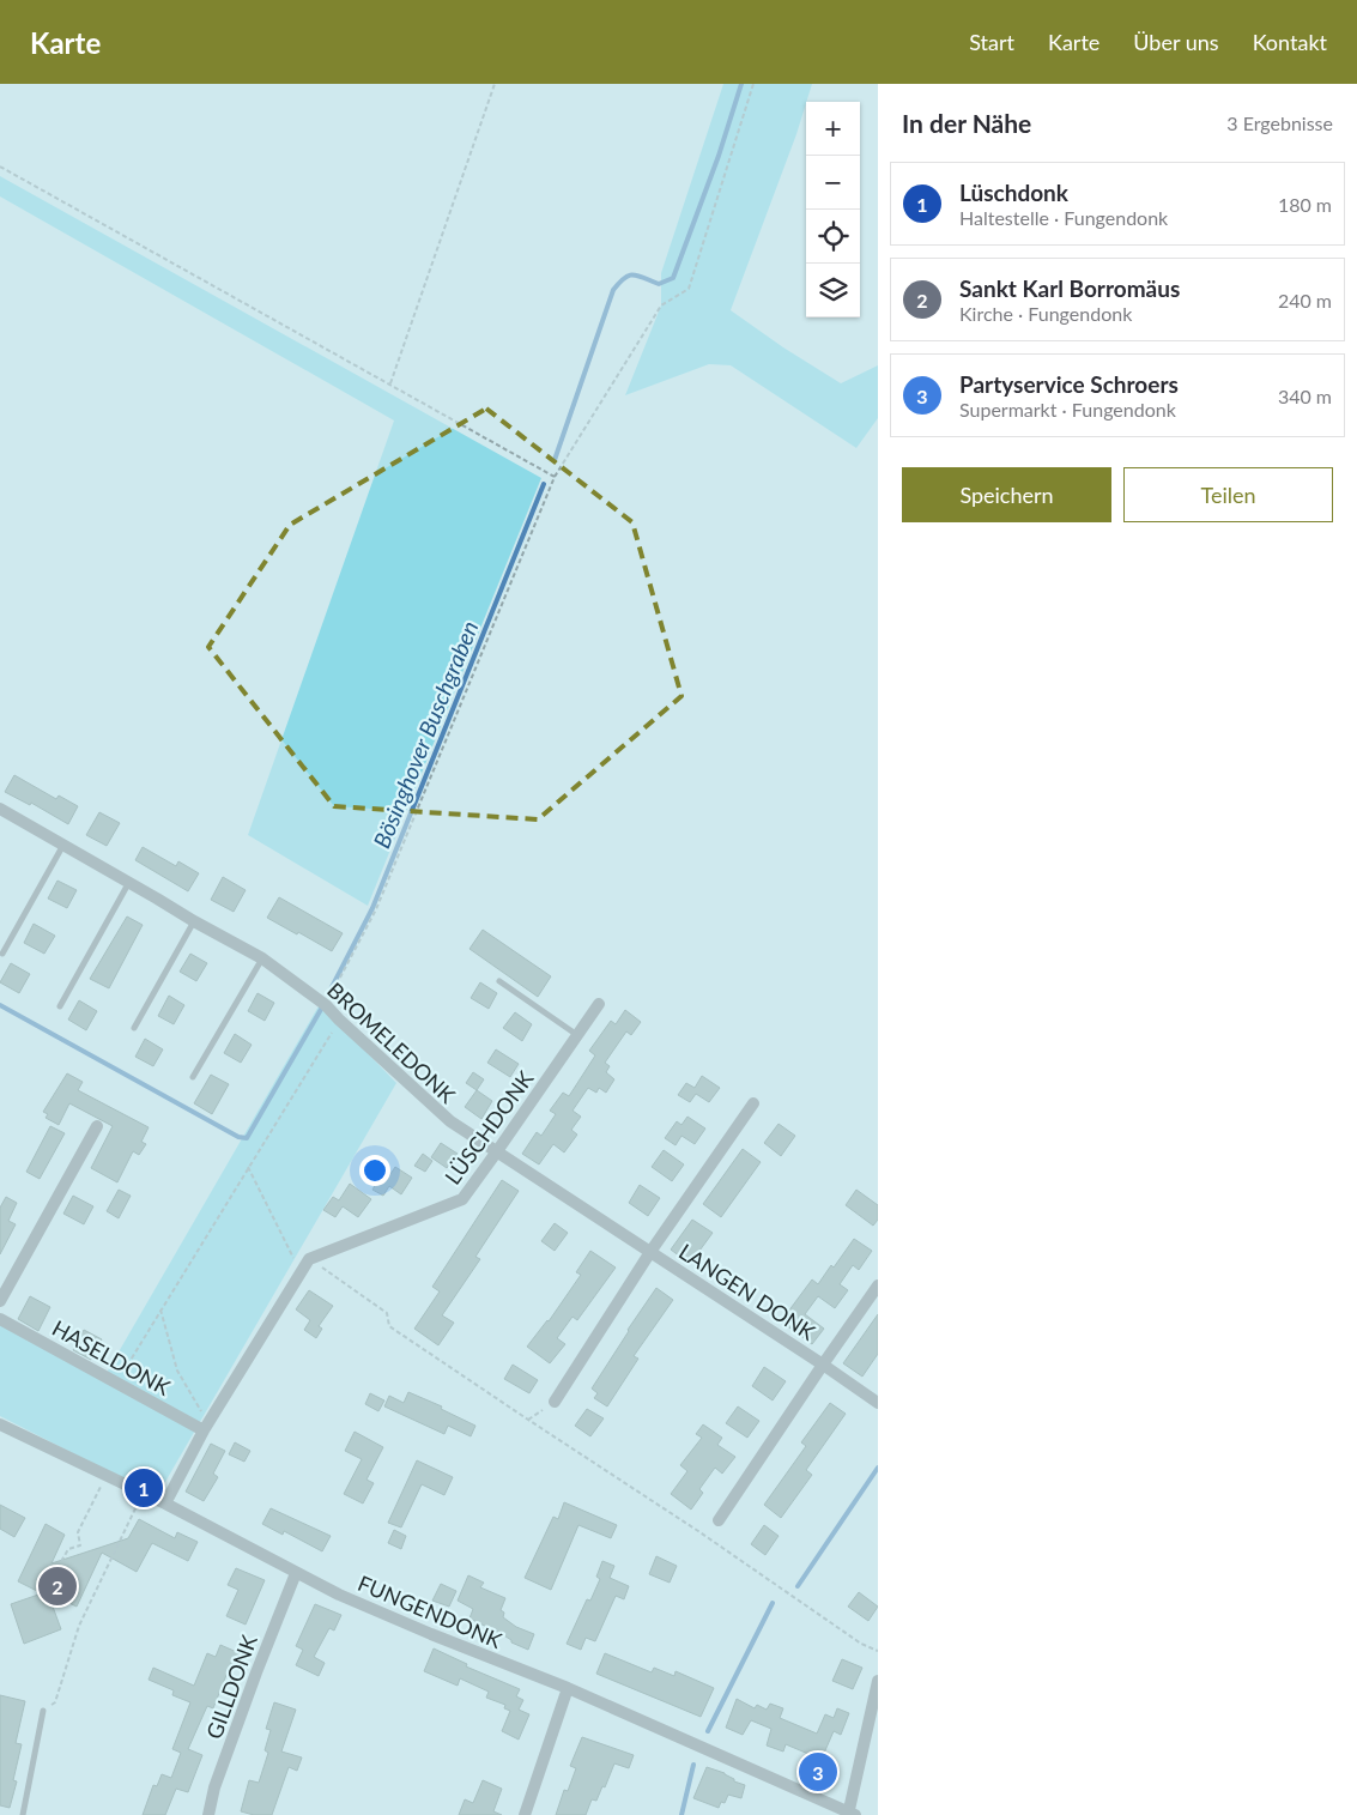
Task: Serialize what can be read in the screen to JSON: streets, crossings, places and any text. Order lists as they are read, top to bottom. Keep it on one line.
{"streets":{"street":["BROMELEDONK","LÜSCHDONK","LANGEN DONK","HASELDONK","FUNGENDONK","GILLDONK"]},"crossings":[["BROMELEDONK","LÜSCHDONK"],["BROMELEDONK","LANGEN DONK"],["LÜSCHDONK","LANGEN DONK"],["FUNGENDONK","GILLDONK"]],"water":["Bösinghover Buschgraben"],"page":{"header":"Karte","nav":["Start","Karte","Über uns","Kontakt"],"heading":["In der Nähe","3 Ergebnisse"],"map_buttons":["+","−"],"list":[{"mark":"1","name":"Lüschdonk","note":"Haltestelle · Fungendonk","value":"180 m"},{"mark":"2","name":"Sankt Karl Borromäus","note":"Kirche · Fungendonk","value":"240 m"},{"mark":"3","name":"Partyservice Schroers","note":"Supermarkt · Fungendonk","value":"340 m"}],"buttons":["Speichern","Teilen"],"pins":["1","2","3"]}}
